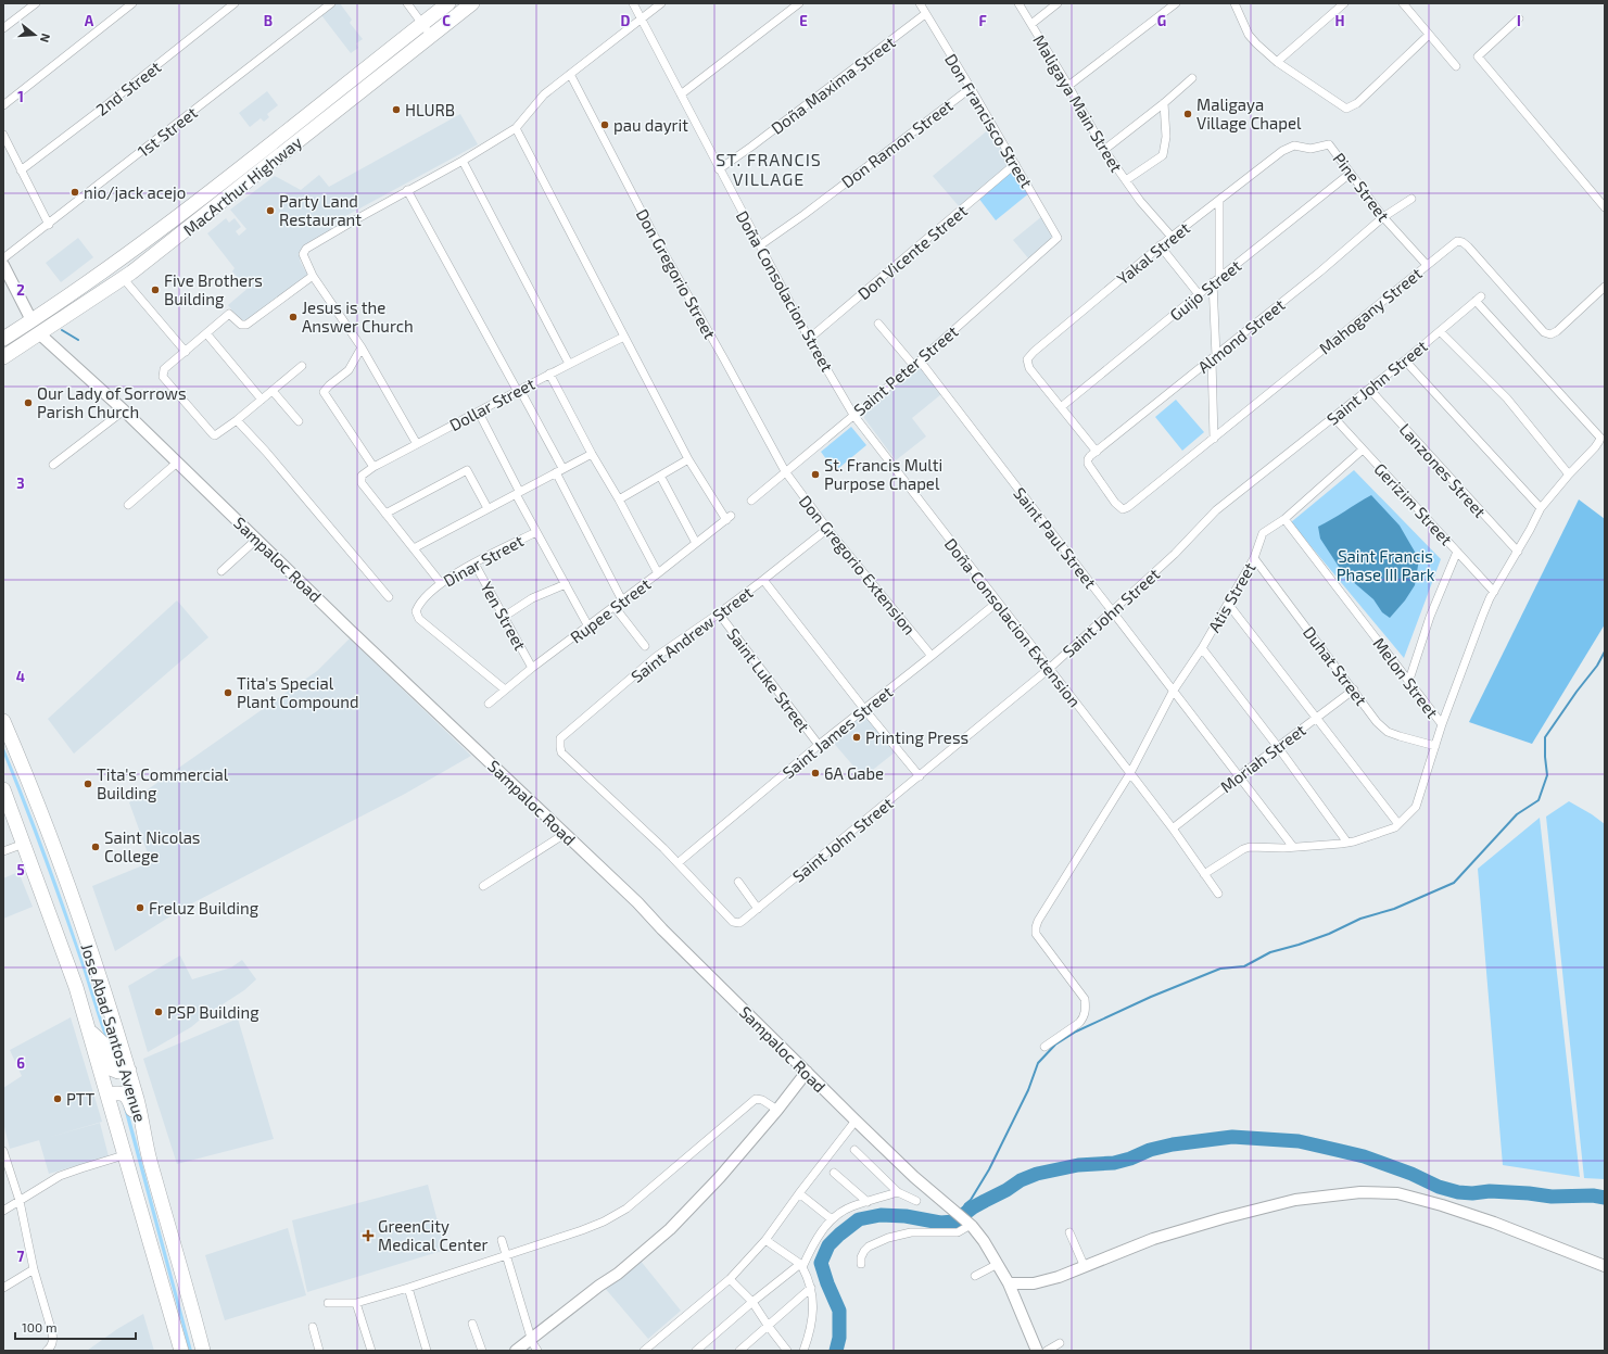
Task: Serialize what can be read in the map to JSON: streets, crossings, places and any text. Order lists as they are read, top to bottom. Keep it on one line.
{"streets":{"highway":["MacArthur Highway","Jose Abad Santos Avenue"],"main road":["Sampaloc Road"],"street":["Doña Maxima Street","2nd Street","Maligaya Main Street","Don Francisco Street","1st Street","Don Ramon Street","Pine Street","Don Vicente Street","Yakal Street","Don Gregorio Street","Guijo Street","Doña Consolacion Street","Mahogany Street","Almond Street","Saint Peter Street","Saint John Street","Dollar Street","Lanzones Street","Gerizim Street","Saint Paul Street","Dinar Street","Don Gregorio Extension","Atis Street","Rupee Street","Yen Street","Doña Consolacion Extension","Saint Andrew Street","Duhat Street","Melon Street","Saint Luke Street","Saint James Street","Moriah Street"]},"crossings":[["Doña Maxima Street","Don Francisco Street"],["Doña Maxima Street","Doña Consolacion Street"],["Maligaya Main Street","Yakal Street"],["Don Francisco Street","Don Ramon Street"],["Don Francisco Street","Don Vicente Street"],["Don Francisco Street","Saint Peter Street"],["Don Ramon Street","Doña Consolacion Street"],["MacArthur Highway","Sampaloc Road"],["Pine Street","Yakal Street"],["Pine Street","Guijo Street"],["Pine Street","Mahogany Street"],["Pine Street","Almond Street"],["Don Vicente Street","Doña Consolacion Street"],["Yakal Street","Guijo Street"],["Don Gregorio Street","Saint Peter Street"],["Don Gregorio Street","Don Gregorio Extension"],["Doña Consolacion Street","Saint Peter Street"],["Doña Consolacion Street","Doña Consolacion Extension"],["Mahogany Street","Almond Street"],["Saint Peter Street","Saint Paul Street"],["Saint Peter Street","Don Gregorio Extension"],["Saint Peter Street","Doña Consolacion Extension"],["Saint John Street","Lanzones Street"],["Saint John Street","Gerizim Street"],["Saint John Street","Saint Paul Street"],["Saint John Street","Doña Consolacion Extension"],["Saint John Street","Saint Andrew Street"],["Saint John Street","Saint James Street"],["Gerizim Street","Atis Street"],["Saint Paul Street","Atis Street"],["Saint Paul Street","Melon Street"],["Saint Paul Street","Moriah Street"],["Dinar Street","Rupee Street"],["Dinar Street","Yen Street"],["Don Gregorio Extension","Saint Andrew Street"],["Don Gregorio Extension","Saint James Street"],["Atis Street","Doña Consolacion Extension"],["Atis Street","Duhat Street"],["Atis Street","Melon Street"],["Rupee Street","Yen Street"],["Doña Consolacion Extension","Melon Street"],["Doña Consolacion Extension","Saint James Street"],["Doña Consolacion Extension","Moriah Street"],["Saint Andrew Street","Saint Luke Street"],["Saint Andrew Street","Saint James Street"],["Duhat Street","Melon Street"],["Duhat Street","Moriah Street"],["Saint Luke Street","Saint James Street"]],"districts":["ST. FRANCIS VILLAGE"],"parks":["Saint Francis Phase III Park"],"places":{"other":["HLURB","Maligaya Village Chapel","pau dayrit","nio/jack acejo","Party Land Restaurant","Five Brothers Building","Jesus is the Answer Church","Our Lady of Sorrows Parish Church","St. Francis Multi Purpose Chapel","Tita's Special Plant Compound","Printing Press","6A Gabe","Tita's Commercial Building","Saint Nicolas College","Freluz Building","PSP Building","PTT"],"health":["GreenCity Medical Center"]},"scale_bar":"100 m","north":"right","grid":{"columns":["A","B","C","D","E","F","G","H","I"],"rows":["1","2","3","4","5","6","7"]}}
